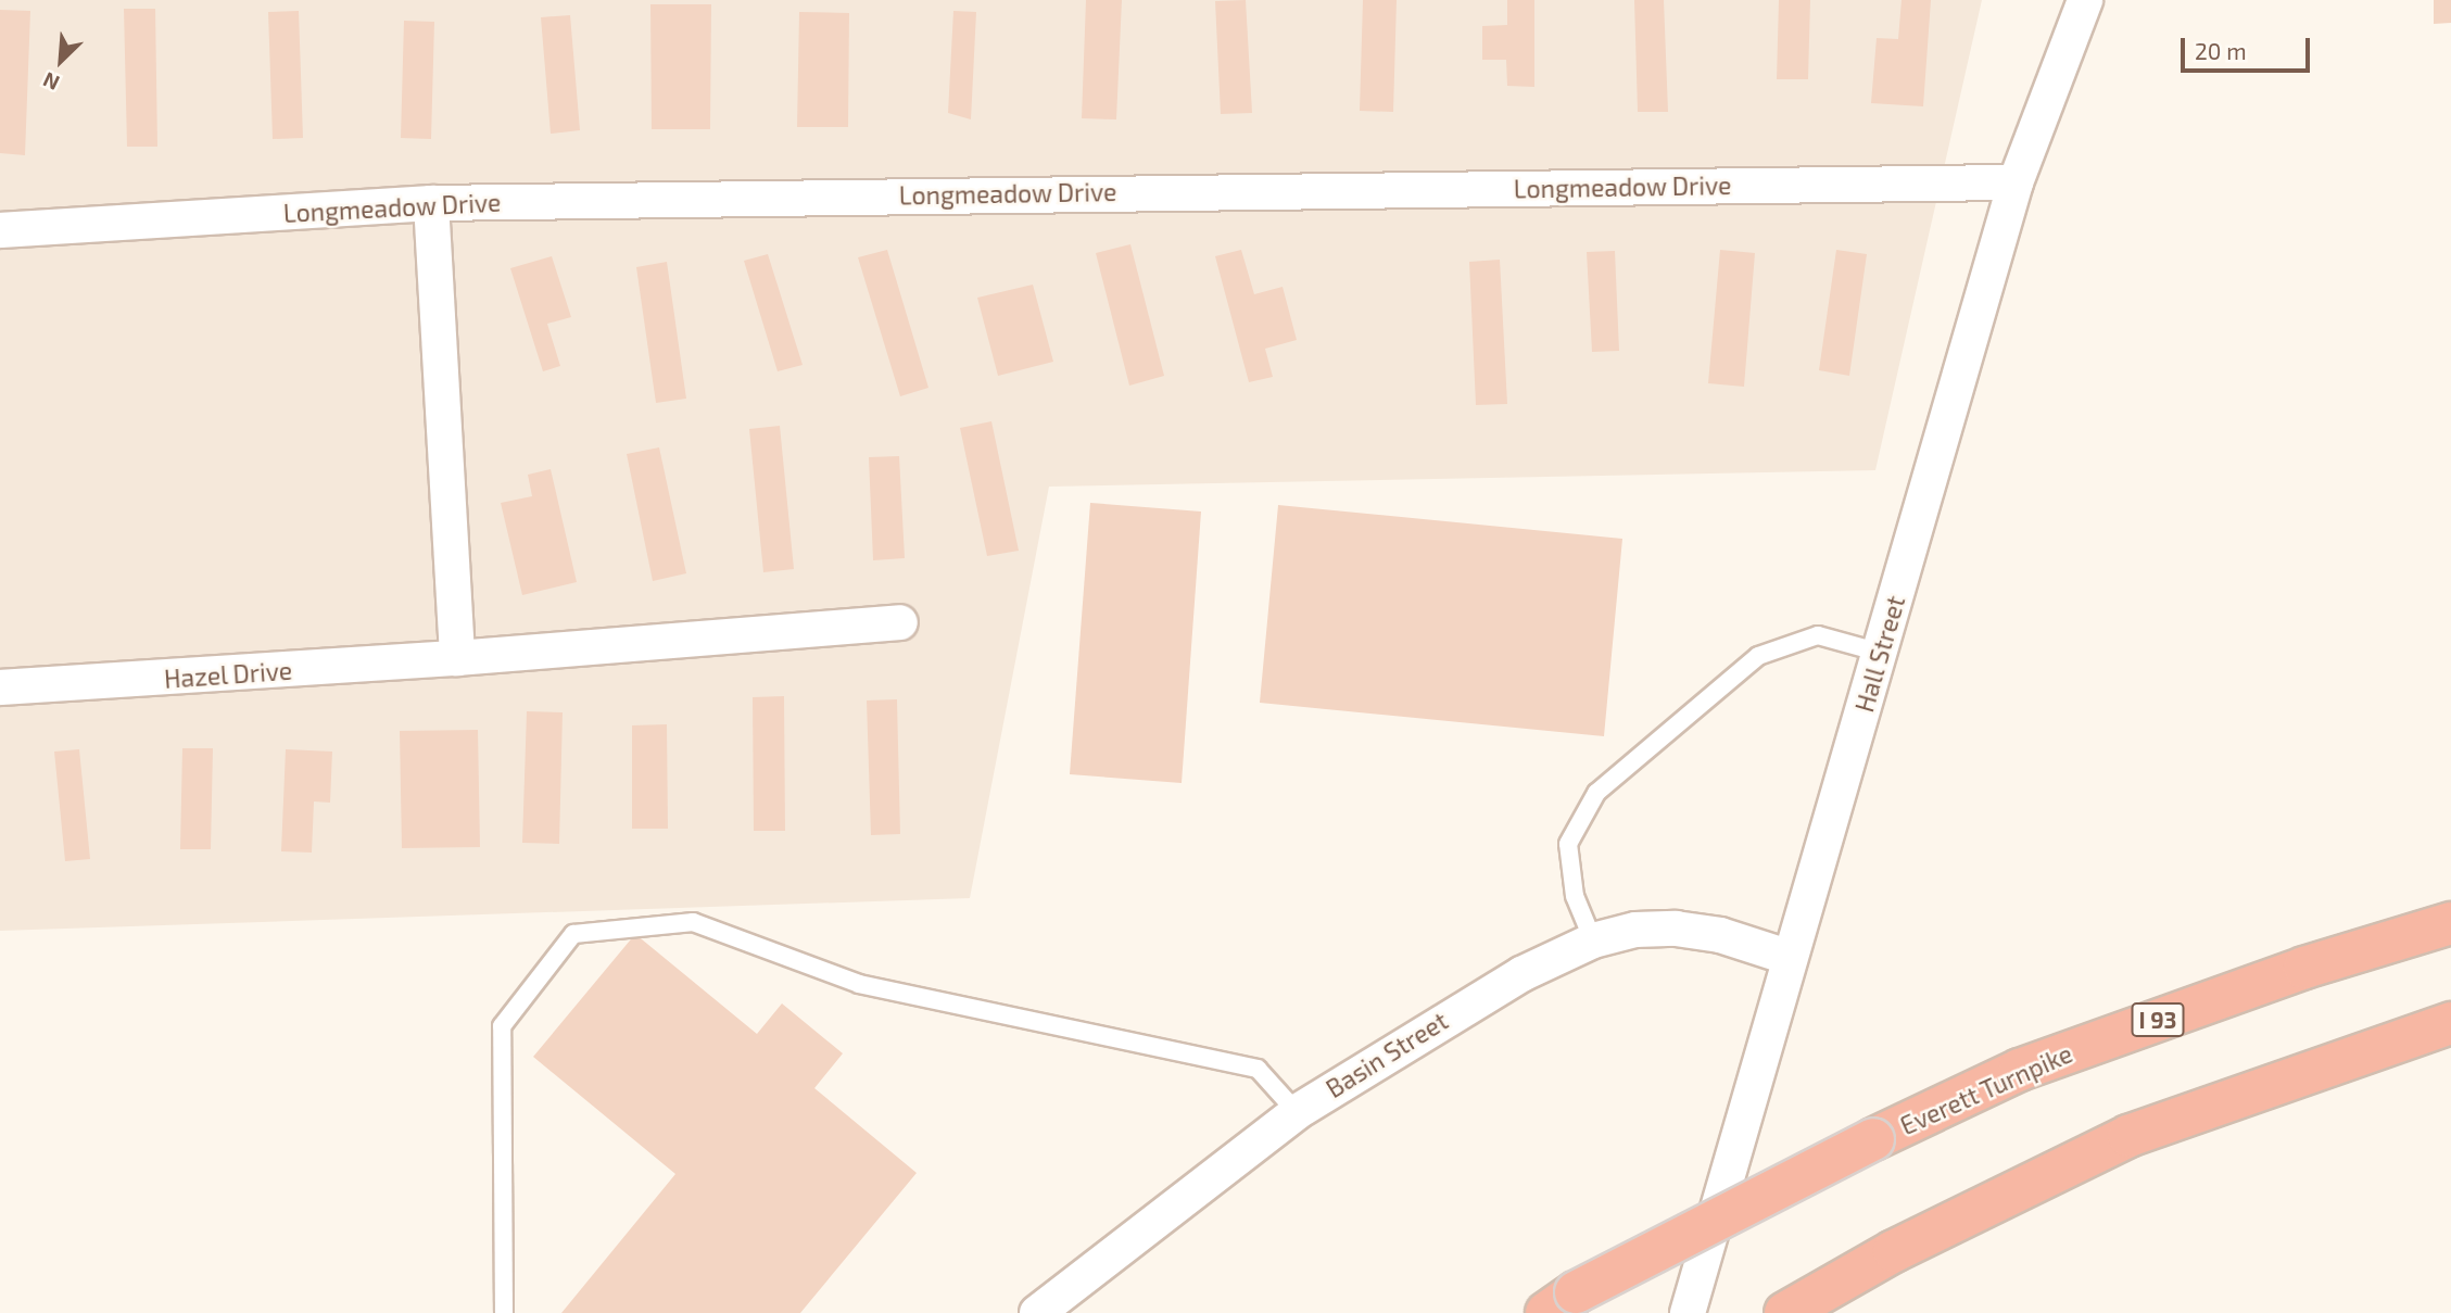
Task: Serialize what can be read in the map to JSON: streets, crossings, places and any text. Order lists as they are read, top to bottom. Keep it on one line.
{"streets":{"highway":["I 93","Everett Turnpike"],"street":["Longmeadow Drive","Hall Street","Hazel Drive","Basin Street"]},"crossings":[["Longmeadow Drive","Hall Street"],["Hall Street","Basin Street"]],"scale_bar":"20 m","north":"bottom left"}
